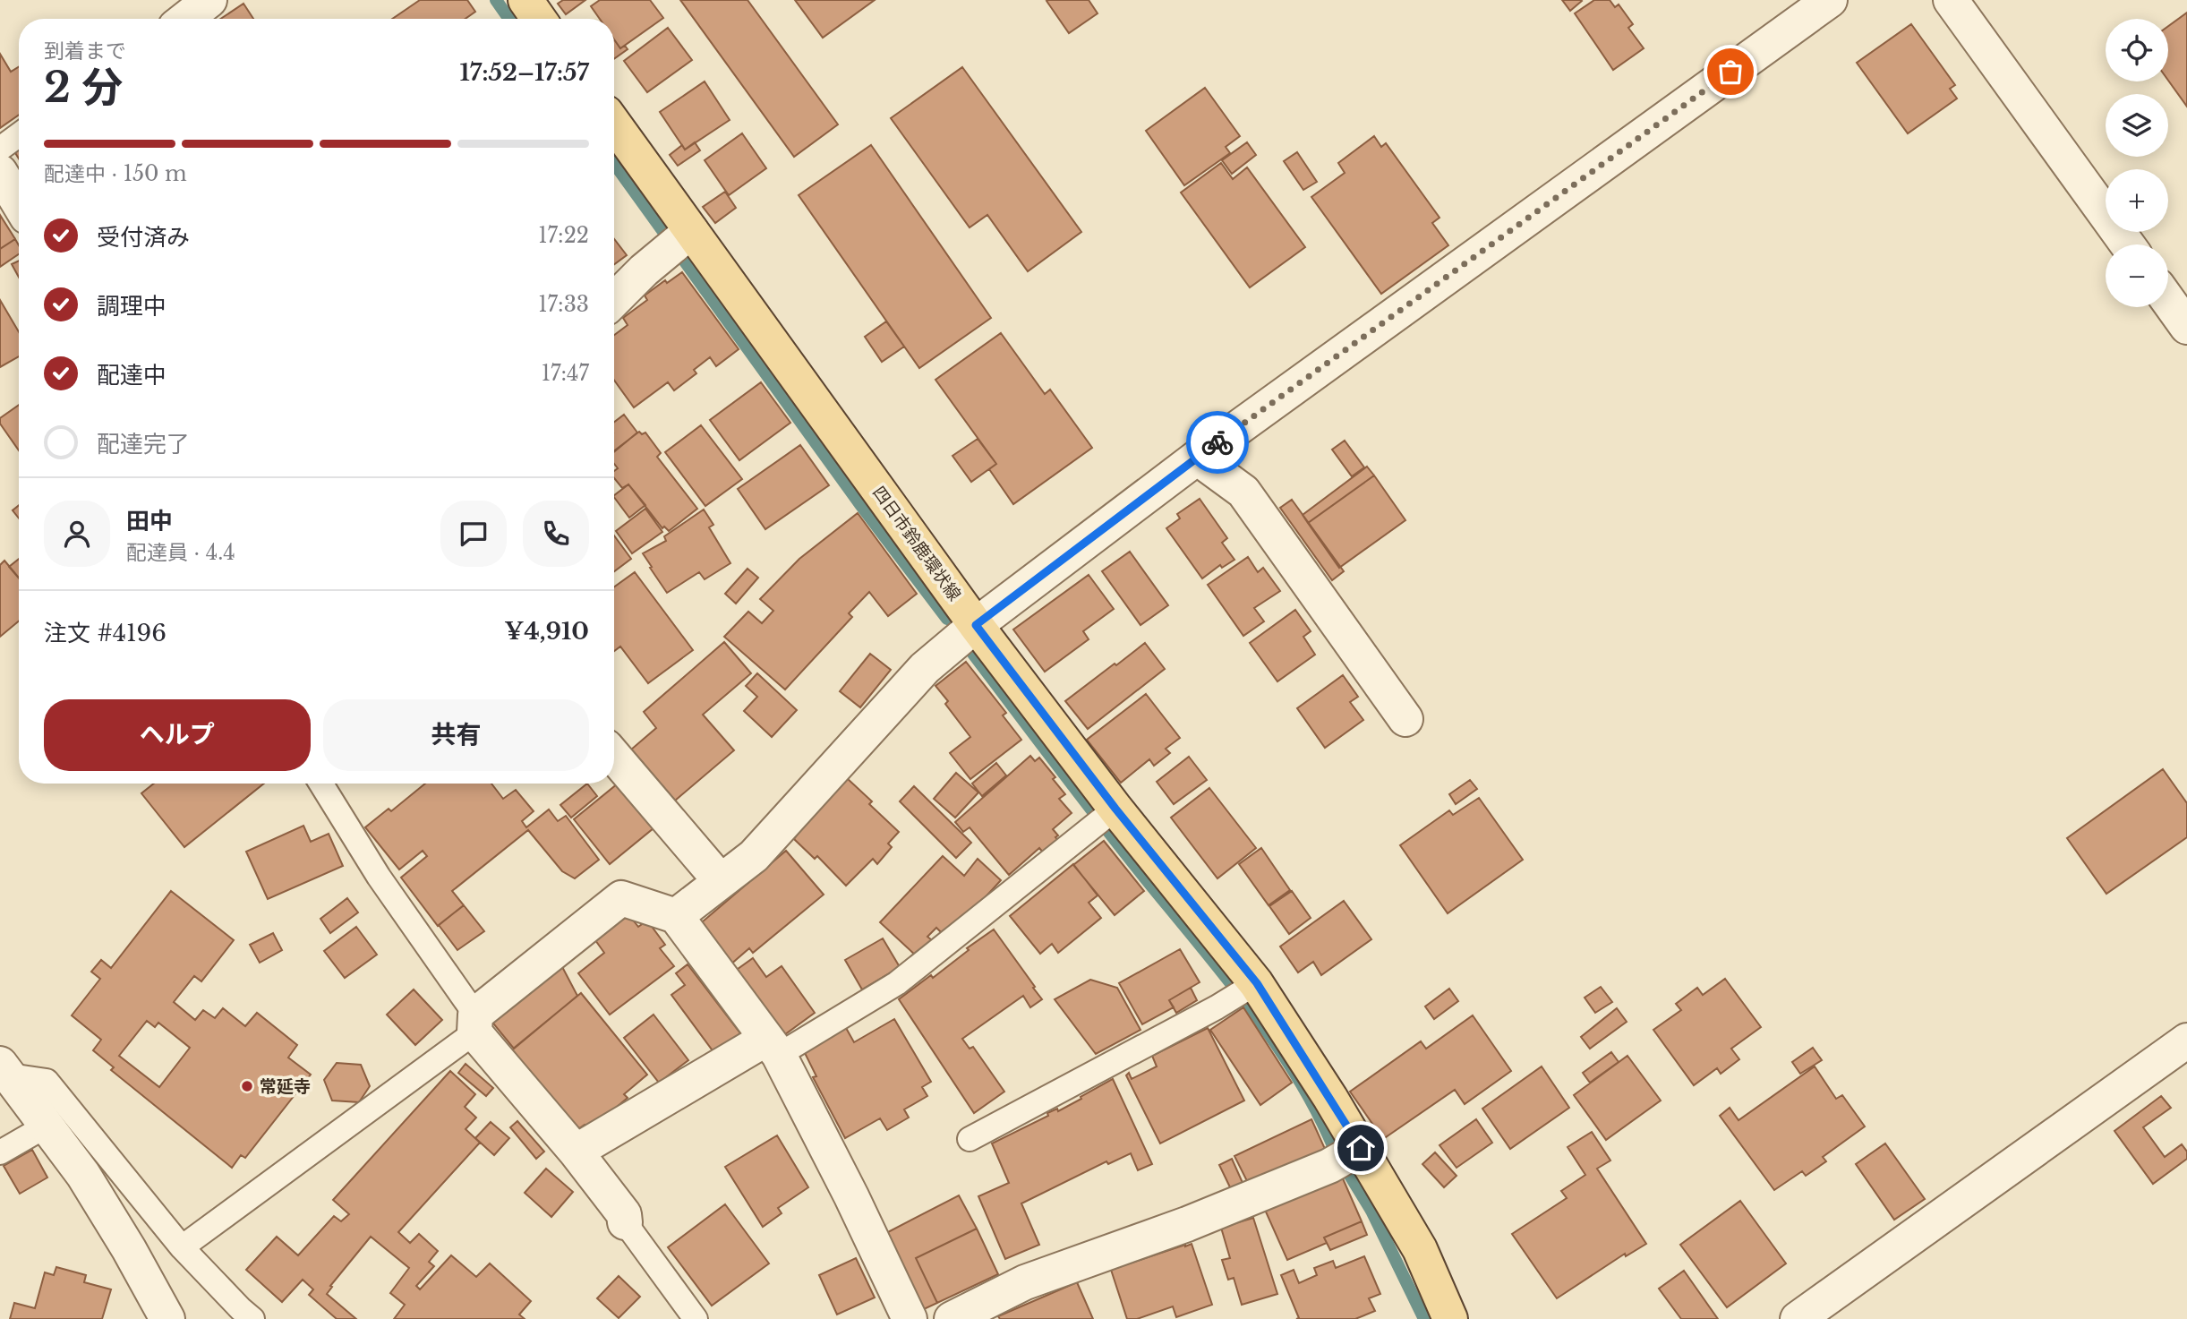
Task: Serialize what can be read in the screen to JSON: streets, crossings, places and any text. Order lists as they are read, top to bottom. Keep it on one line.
{"streets":{"main road":["四日市鈴鹿環状線"]},"places":["常延寺"],"page":{"map_buttons":["+","−"],"heading":["2 分","到着まで","17:52–17:57"],"panel":["田中","配達員 · 4.4","注文 #4196","¥4,910"],"bar":"配達中 · 150 m","list":[["受付済み","17:22"],["調理中","17:33"],["配達中","17:47"],"配達完了"],"buttons":["ヘルプ","共有"]}}
